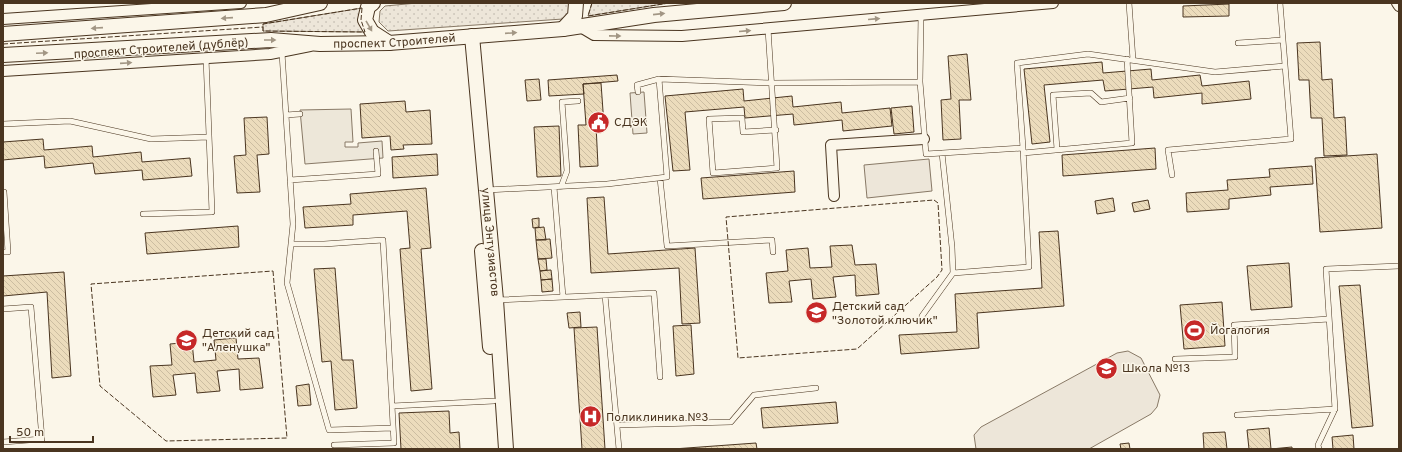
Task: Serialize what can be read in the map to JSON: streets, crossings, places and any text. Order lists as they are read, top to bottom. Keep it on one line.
{"streets":{"main road":["проспект Строителей","улица Энтузиастов"],"street":["проспект Строителей (дублёр)"]},"crossings":[["проспект Строителей","проспект Строителей (дублёр)"],["проспект Строителей","улица Энтузиастов"]],"places":{"public building":["СДЭК"],"school or university":["Детский сад \"Золотой ключик\"","Детский сад \"Аленушка\"","Школа №13"],"sports":["Йогалогия"],"hospital":["Поликлиника №3"]},"scale_bar":"50 m"}
